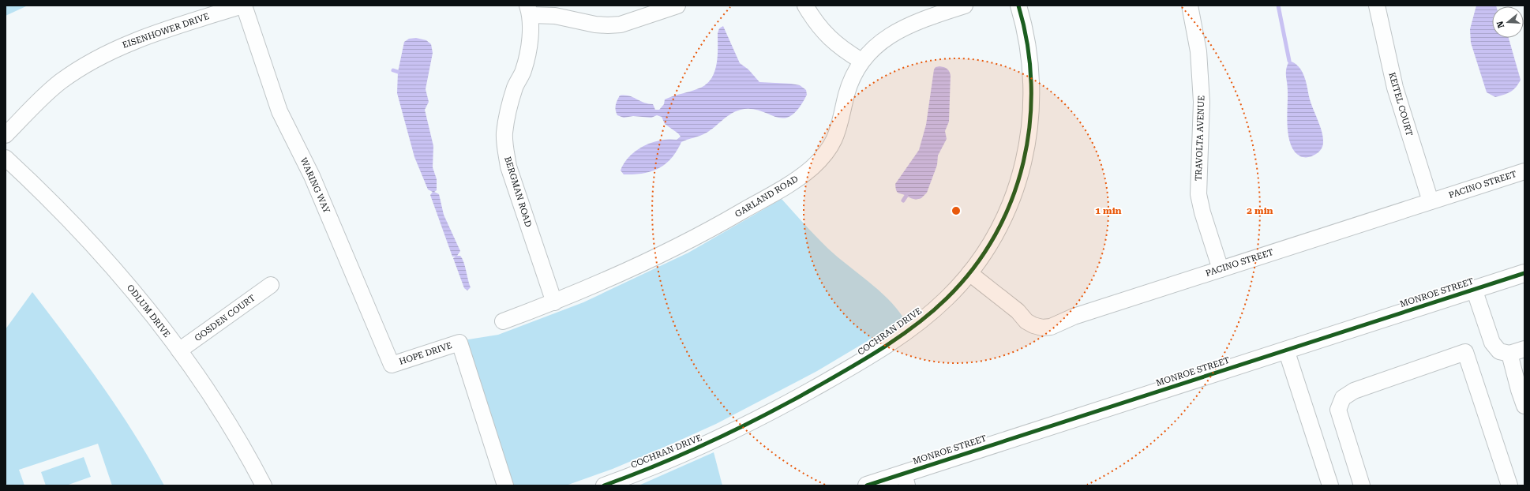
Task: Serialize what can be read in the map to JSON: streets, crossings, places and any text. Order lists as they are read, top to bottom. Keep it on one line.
{"streets":{"main road":["MONROE STREET"],"street":["EISENHOWER DRIVE","KEITEL COURT","TRAVOLTA AVENUE","PACINO STREET","WARING WAY","BERGMAN ROAD","GARLAND ROAD","ODLUM DRIVE","GOSDEN COURT","COCHRAN DRIVE","HOPE DRIVE"]},"crossings":[["EISENHOWER DRIVE","WARING WAY"],["KEITEL COURT","PACINO STREET"],["TRAVOLTA AVENUE","PACINO STREET"],["PACINO STREET","COCHRAN DRIVE"],["WARING WAY","HOPE DRIVE"],["BERGMAN ROAD","GARLAND ROAD"],["ODLUM DRIVE","GOSDEN COURT"]],"north":"left","rings":["1 min","2 min"]}
